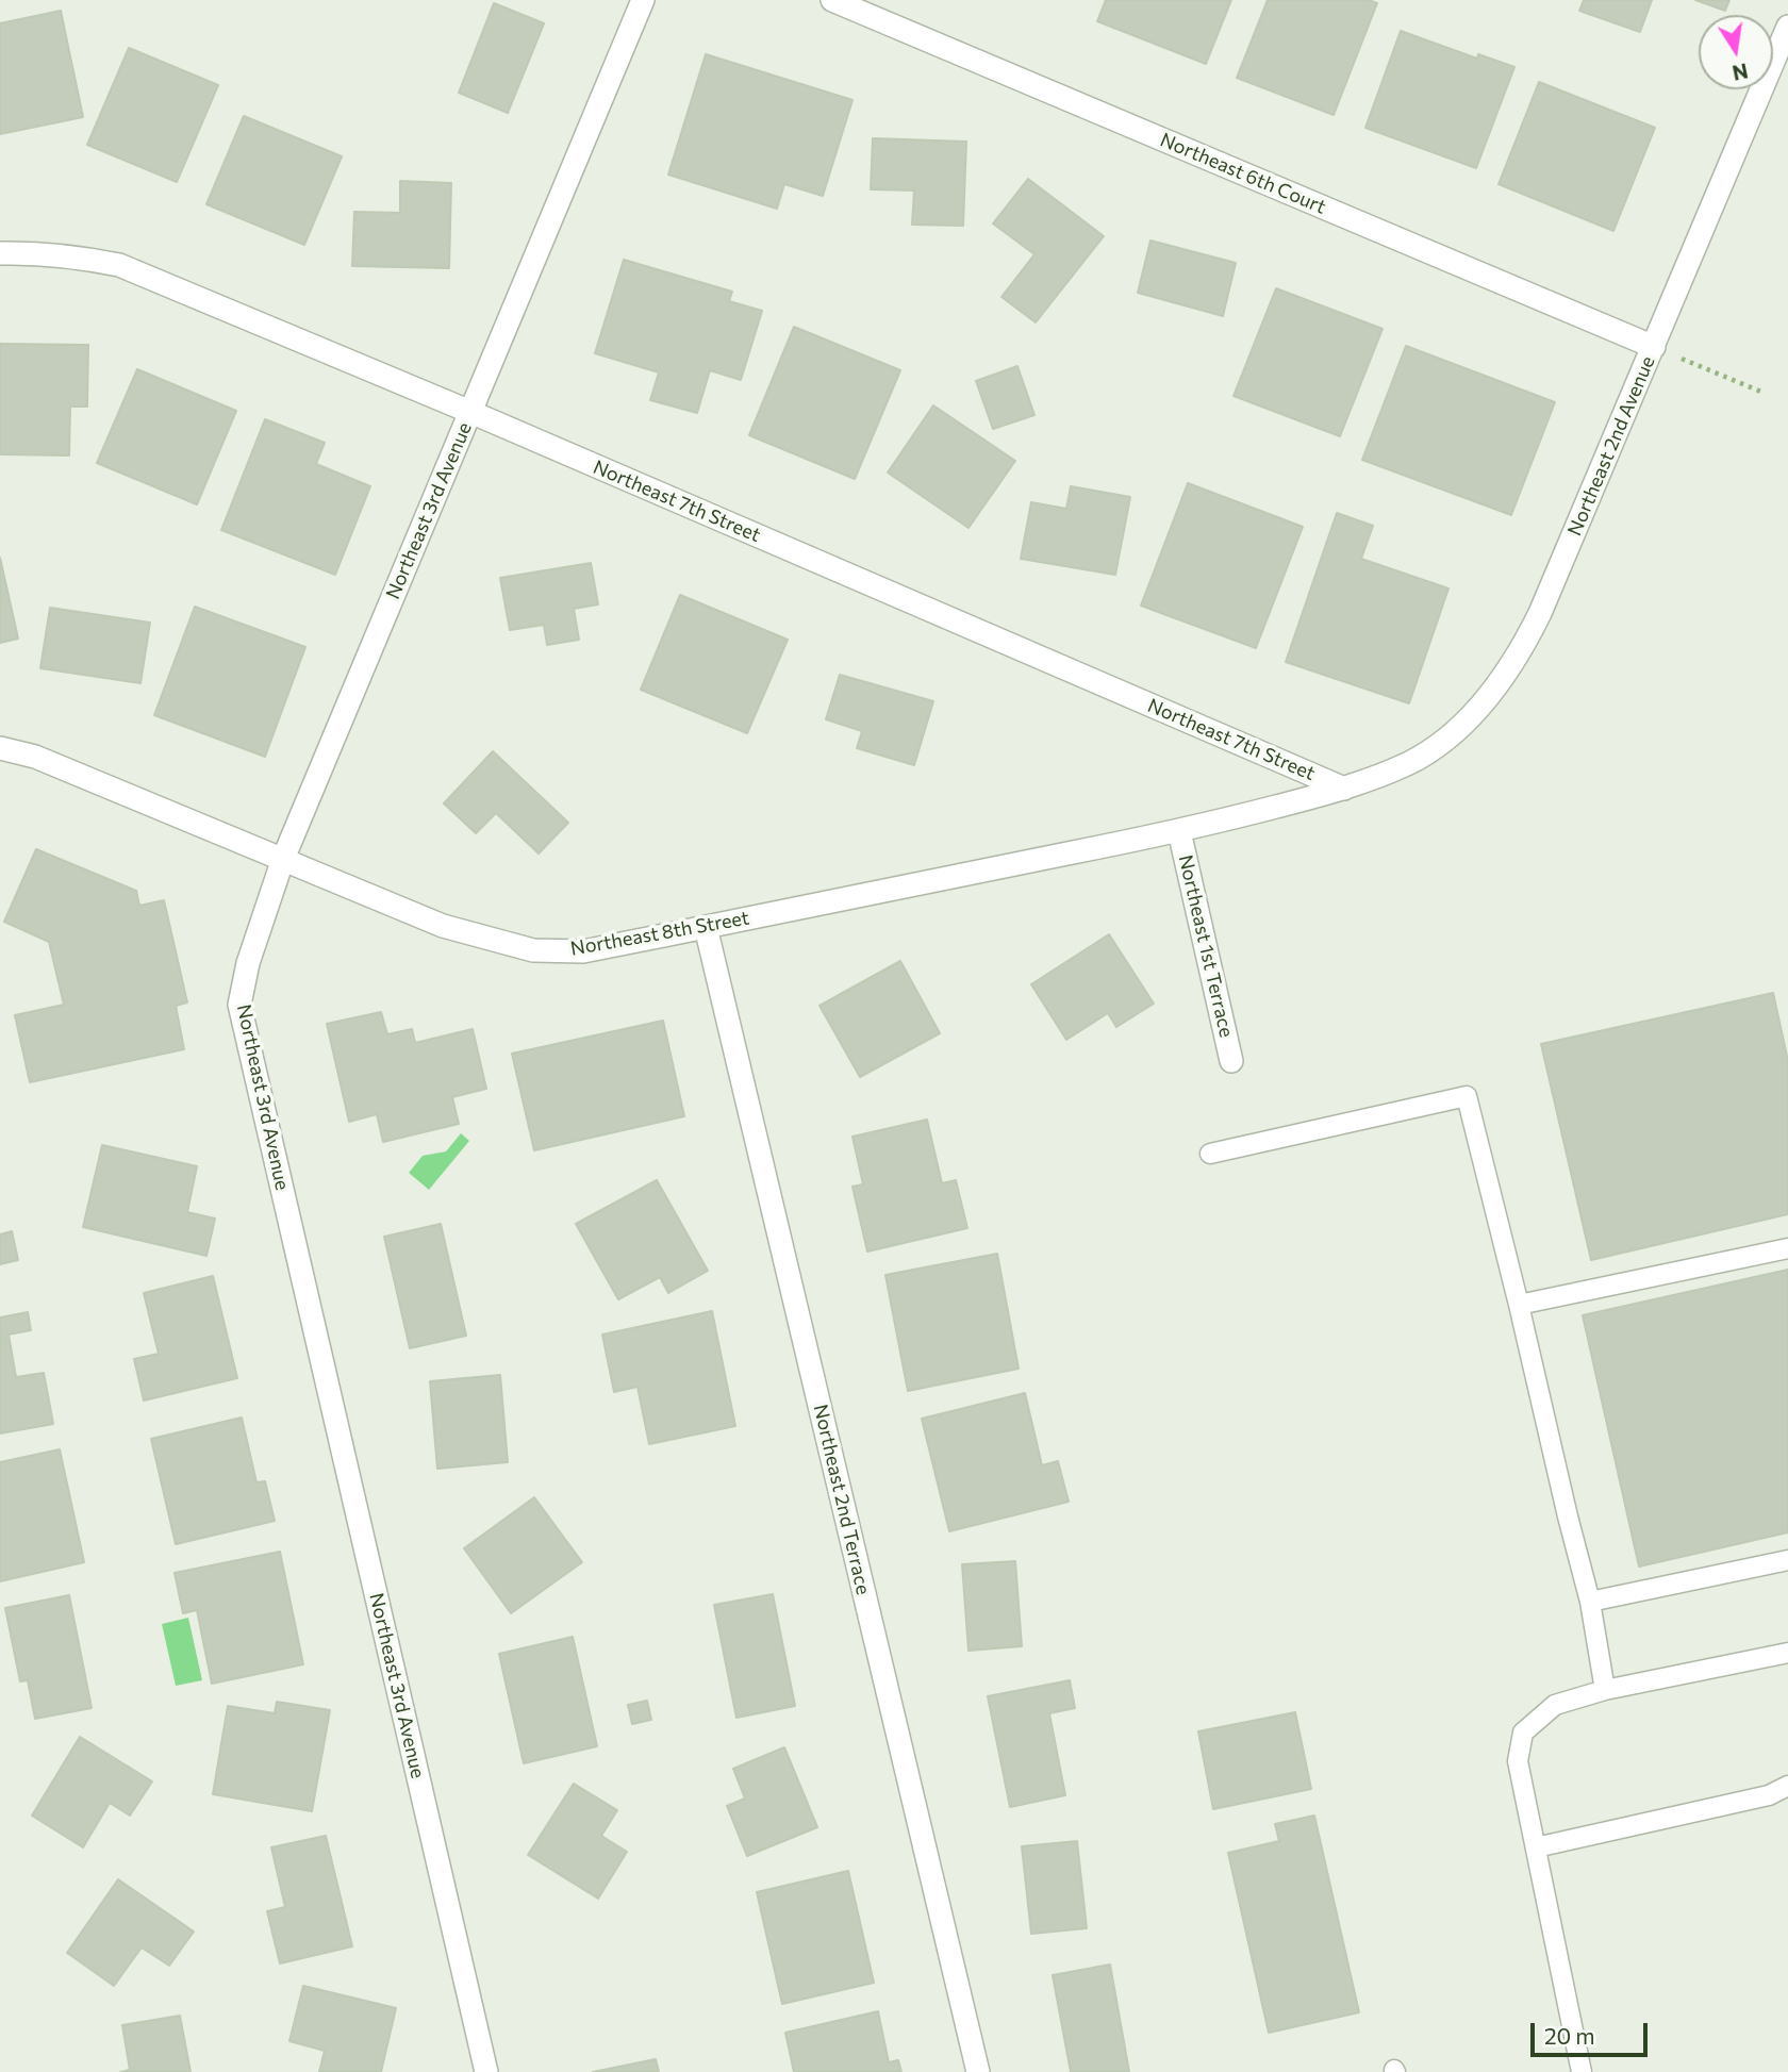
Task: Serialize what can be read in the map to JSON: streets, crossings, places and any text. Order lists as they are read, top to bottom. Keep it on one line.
{"streets":{"street":["Northeast 6th Court","Northeast 2nd Avenue","Northeast 7th Street","Northeast 3rd Avenue","Northeast 8th Street","Northeast 1st Terrace","Northeast 2nd Terrace"]},"crossings":[["Northeast 6th Court","Northeast 2nd Avenue"],["Northeast 2nd Avenue","Northeast 7th Street"],["Northeast 2nd Avenue","Northeast 8th Street"],["Northeast 7th Street","Northeast 3rd Avenue"],["Northeast 7th Street","Northeast 8th Street"],["Northeast 3rd Avenue","Northeast 8th Street"],["Northeast 8th Street","Northeast 1st Terrace"],["Northeast 8th Street","Northeast 2nd Terrace"]],"scale_bar":"20 m","north":"bottom"}
